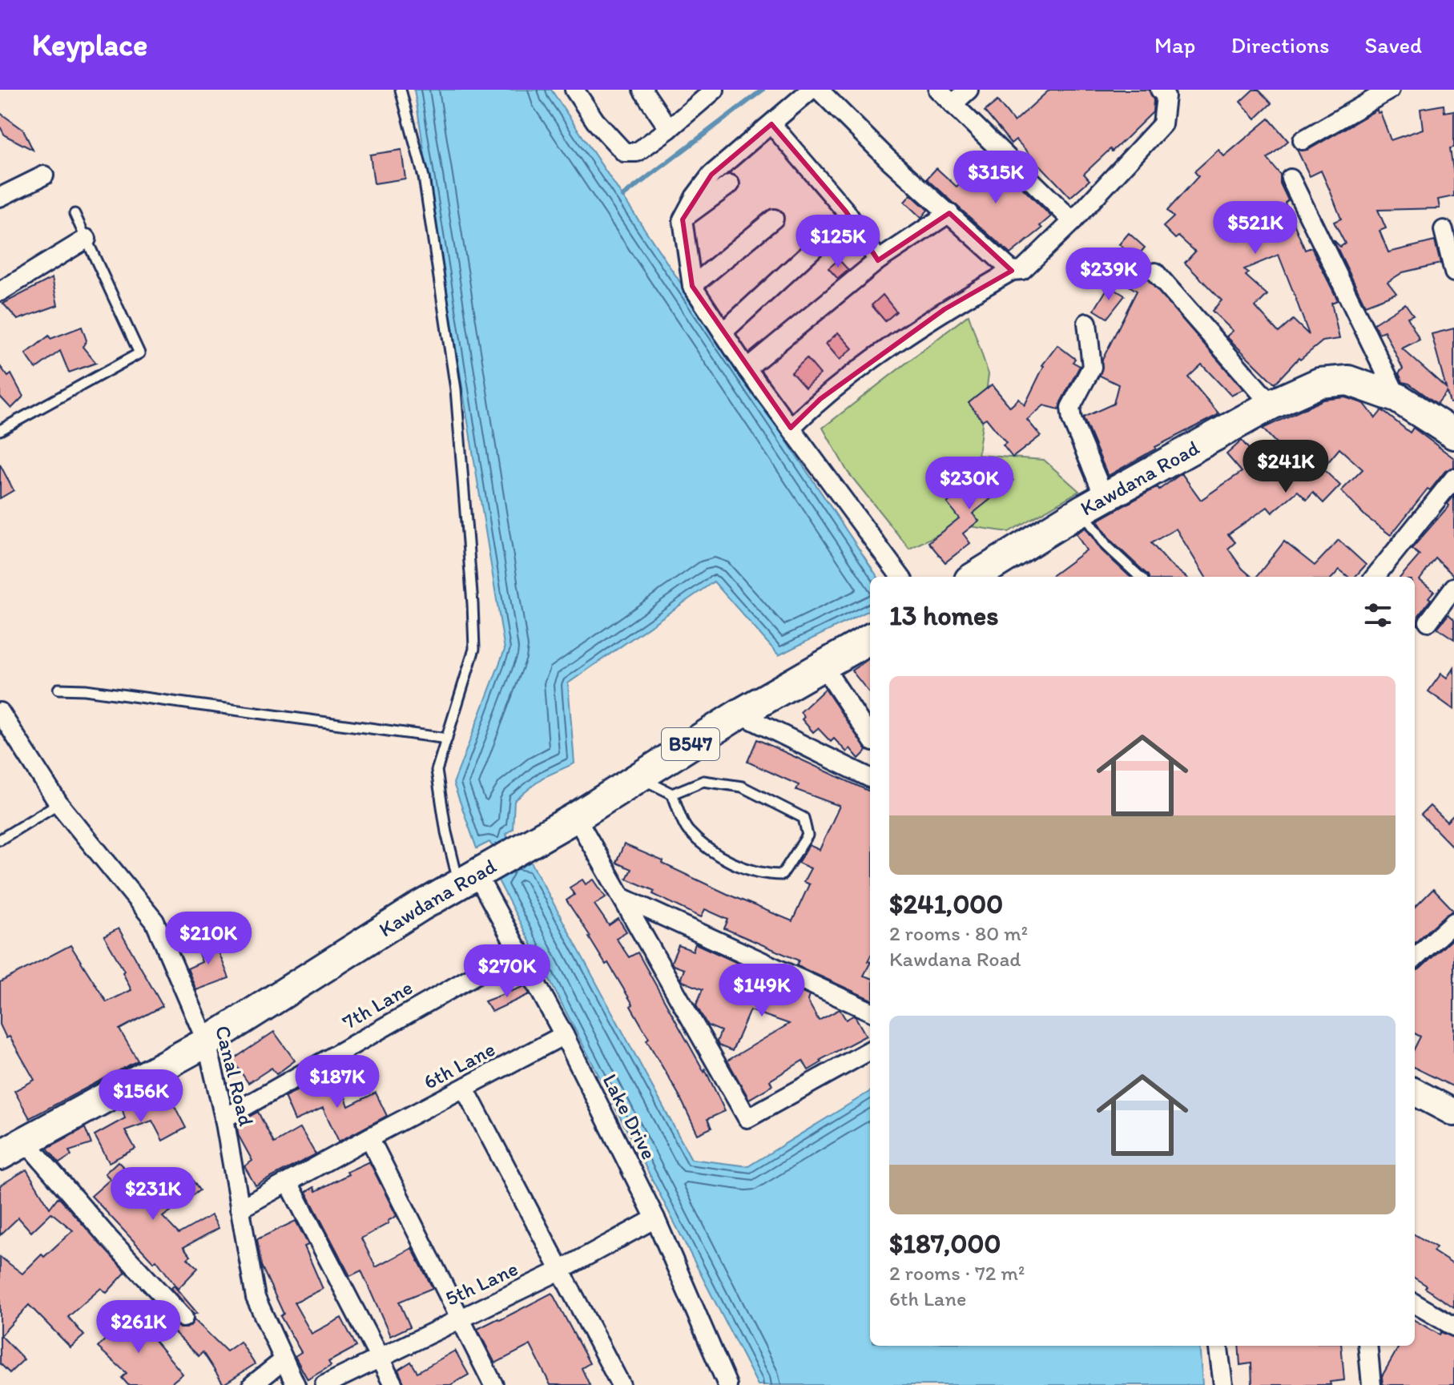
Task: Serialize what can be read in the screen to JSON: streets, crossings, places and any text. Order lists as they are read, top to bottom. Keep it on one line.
{"streets":{"main road":["Kawdana Road","B547"],"street":["7th Lane","6th Lane","Canal Road","Lake Drive","5th Lane"]},"crossings":[["Kawdana Road","Canal Road"],["Kawdana Road","Lake Drive"],["7th Lane","Canal Road"],["7th Lane","Lake Drive"],["6th Lane","Canal Road"],["6th Lane","Lake Drive"],["Lake Drive","5th Lane"]],"page":{"header":"Keyplace","nav":["Map","Directions","Saved"],"price":["$315K","$521K","$125K","$239K","$241K","$230K","$210K","$270K","$149K","$187K","$156K","$231K","$261K"],"heading":"13 homes","list":[{"name":"$241,000","note":"2 rooms · 80 m² · Kawdana Road"},{"name":"$187,000","note":"2 rooms · 72 m² · 6th Lane"}]}}
